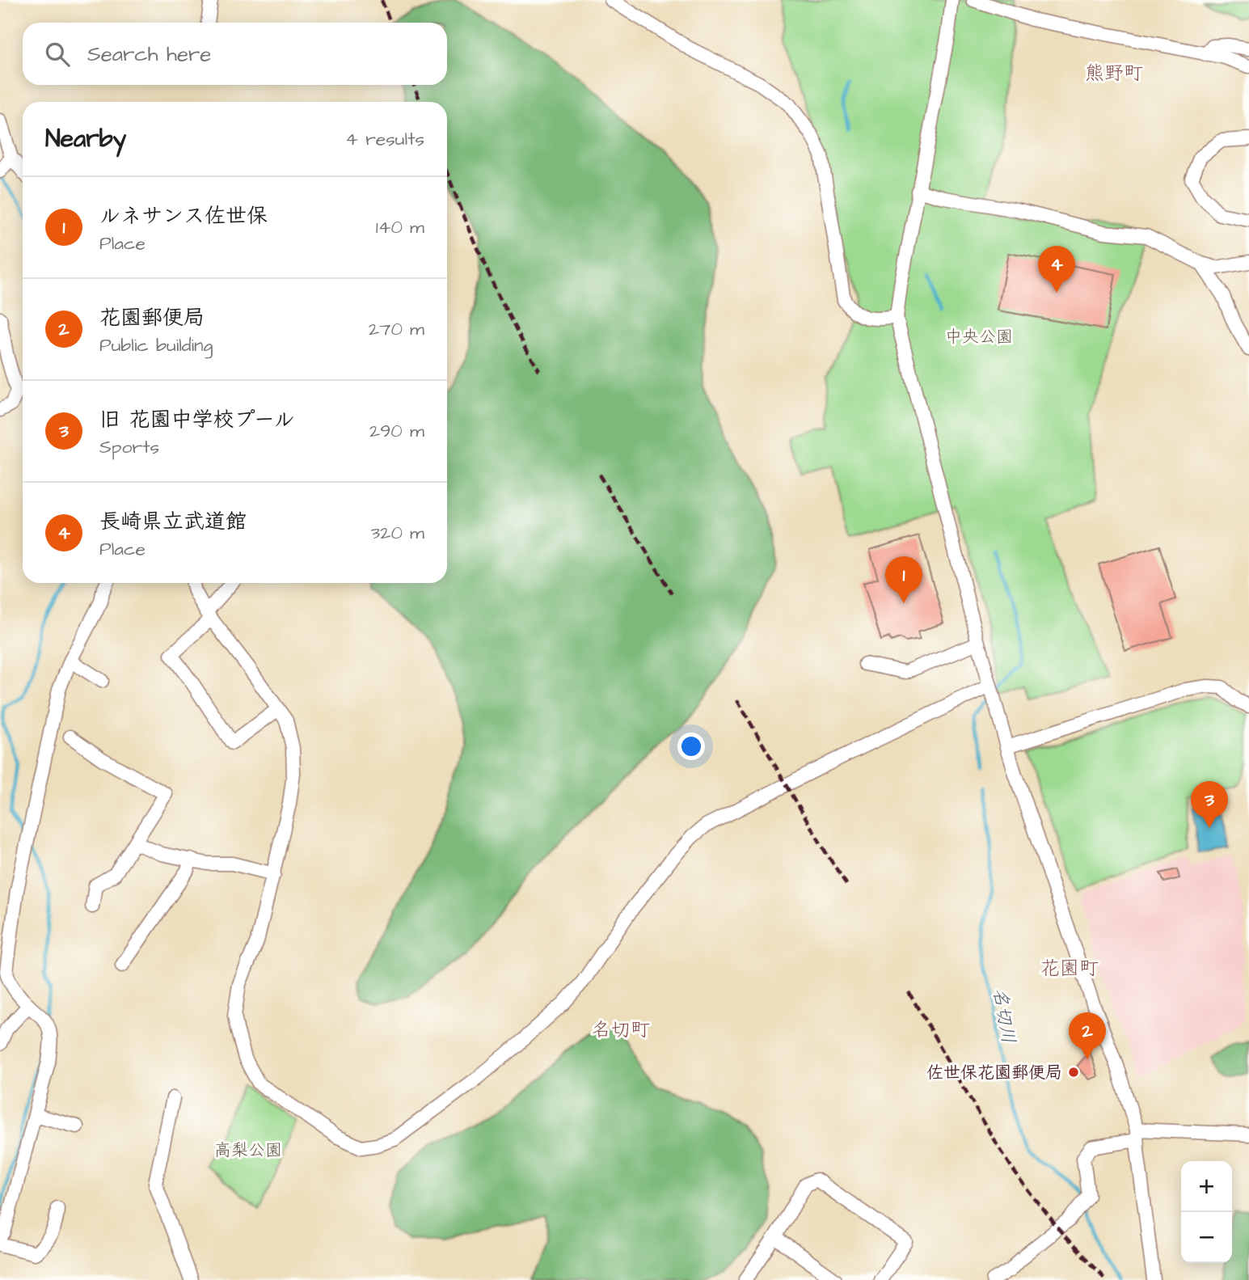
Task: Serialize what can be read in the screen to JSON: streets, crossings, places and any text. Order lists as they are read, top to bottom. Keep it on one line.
{"districts":["熊野町","花園町","名切町"],"water":["名切川"],"parks":["中央公園","高梨公園"],"places":["佐世保花園郵便局"],"page":{"search":"Search here","heading":["Nearby","4 results"],"list":[{"mark":"1","name":"ルネサンス佐世保","note":"Place","value":"140 m"},{"mark":"2","name":"花園郵便局","note":"Public building","value":"270 m"},{"mark":"3","name":"旧 花園中学校プール","note":"Sports","value":"290 m"},{"mark":"4","name":"長崎県立武道館","note":"Place","value":"320 m"}],"pins":["4","1","3","2"],"map_buttons":["+","−"]}}
